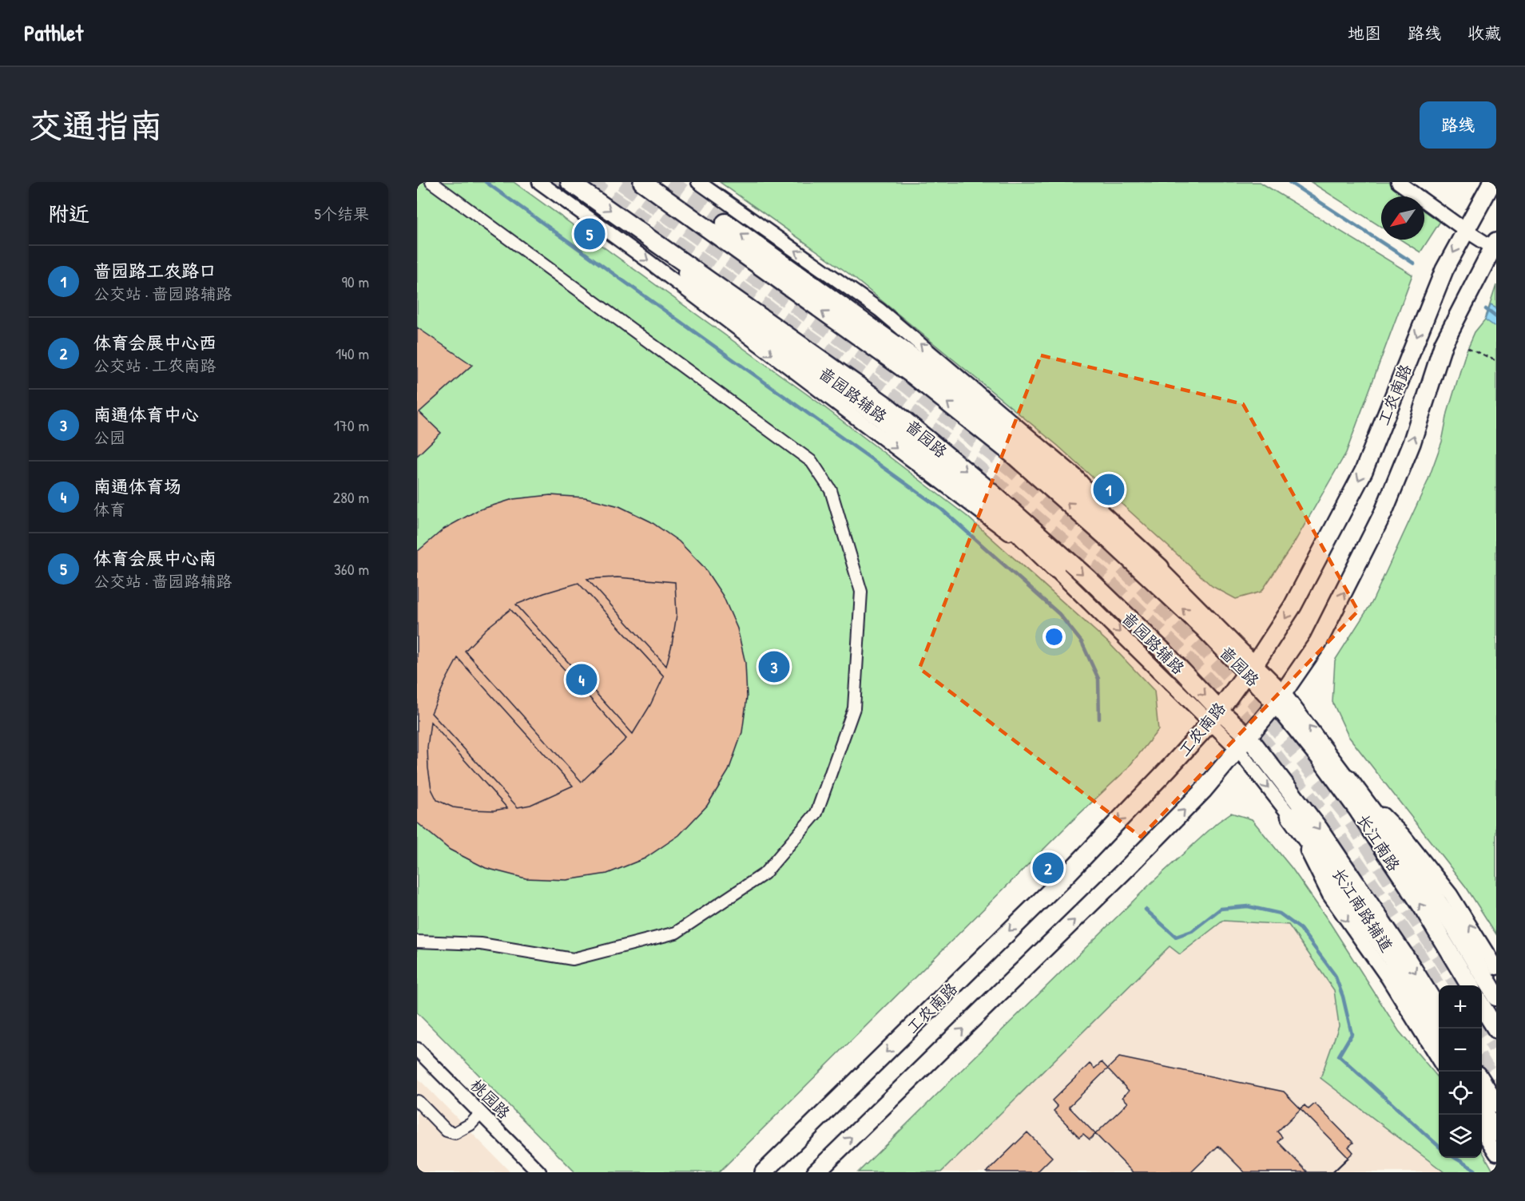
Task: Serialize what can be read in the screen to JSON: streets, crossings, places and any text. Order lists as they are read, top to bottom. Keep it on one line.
{"streets":{"main road":["工农南路","啬园路","长江南路"],"street":["啬园路辅路","长江南路辅道","桃园路"]},"crossings":[["啬园路辅路","工农南路"],["啬园路辅路","啬园路"],["工农南路","啬园路"],["工农南路","长江南路"],["工农南路","长江南路辅道"],["啬园路","长江南路"],["啬园路","长江南路辅道"]],"north":"bottom left","page":{"header":"Pathlet","nav":["地图","路线","收藏"],"buttons":"路线","title":"交通指南","heading":["附近","5个结果"],"pins":["5","1","3","4","2"],"list":[{"mark":"1","name":"啬园路工农路口","note":"公交站 · 啬园路辅路","value":"90 m"},{"mark":"2","name":"体育会展中心西","note":"公交站 · 工农南路","value":"140 m"},{"mark":"3","name":"南通体育中心","note":"公园","value":"170 m"},{"mark":"4","name":"南通体育场","note":"体育","value":"280 m"},{"mark":"5","name":"体育会展中心南","note":"公交站 · 啬园路辅路","value":"360 m"}],"map_buttons":["+","−"]}}
